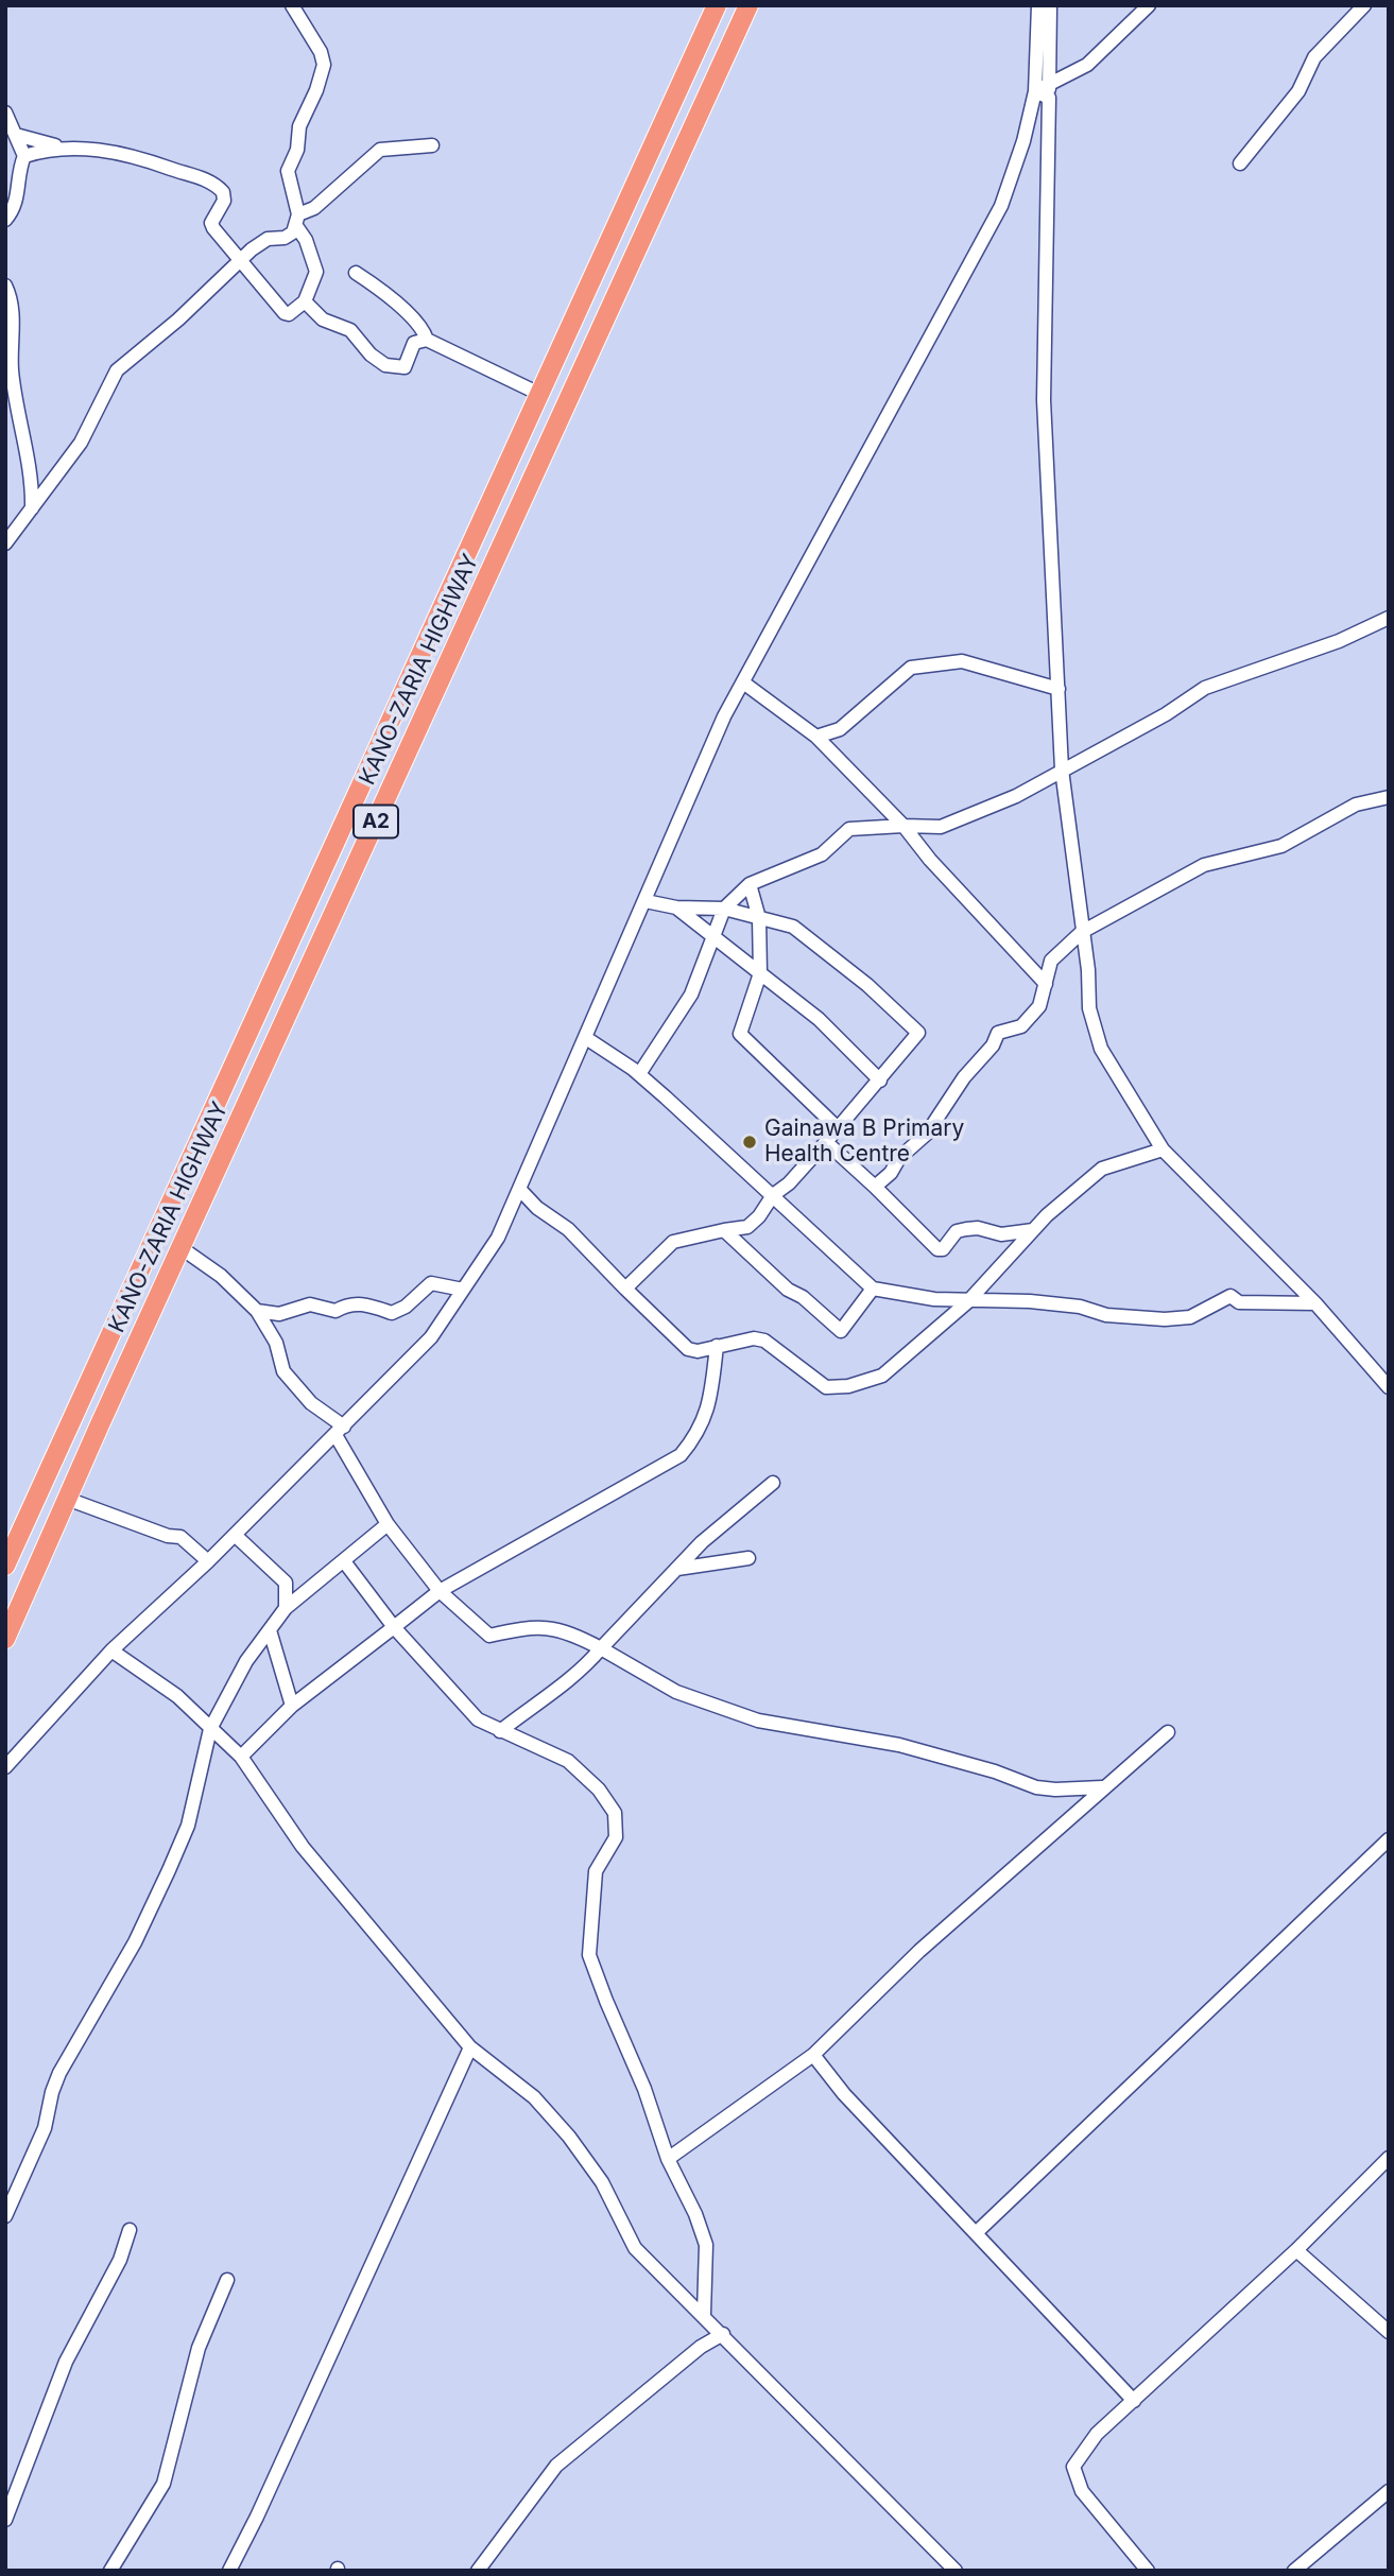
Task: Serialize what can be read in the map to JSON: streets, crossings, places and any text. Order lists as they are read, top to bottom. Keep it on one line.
{"streets":{"highway":["KANO-ZARIA HIGHWAY","A2"]},"places":["Gainawa B Primary Health Centre"]}
